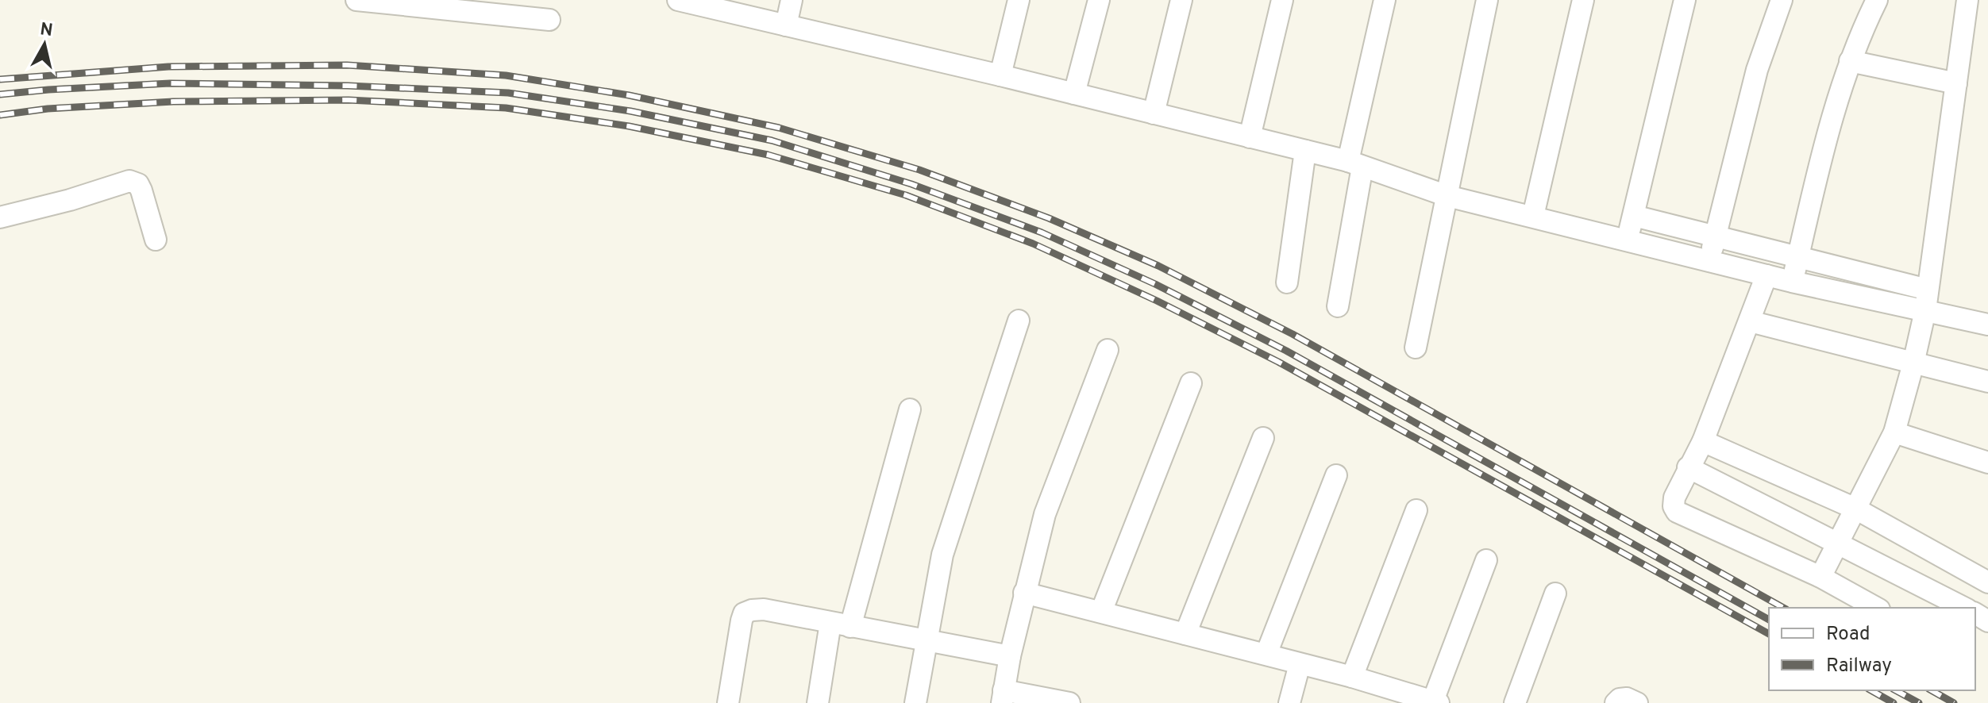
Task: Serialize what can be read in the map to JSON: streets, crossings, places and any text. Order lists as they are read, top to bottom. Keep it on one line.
{"legend":["Road","Railway"],"north":"top"}
